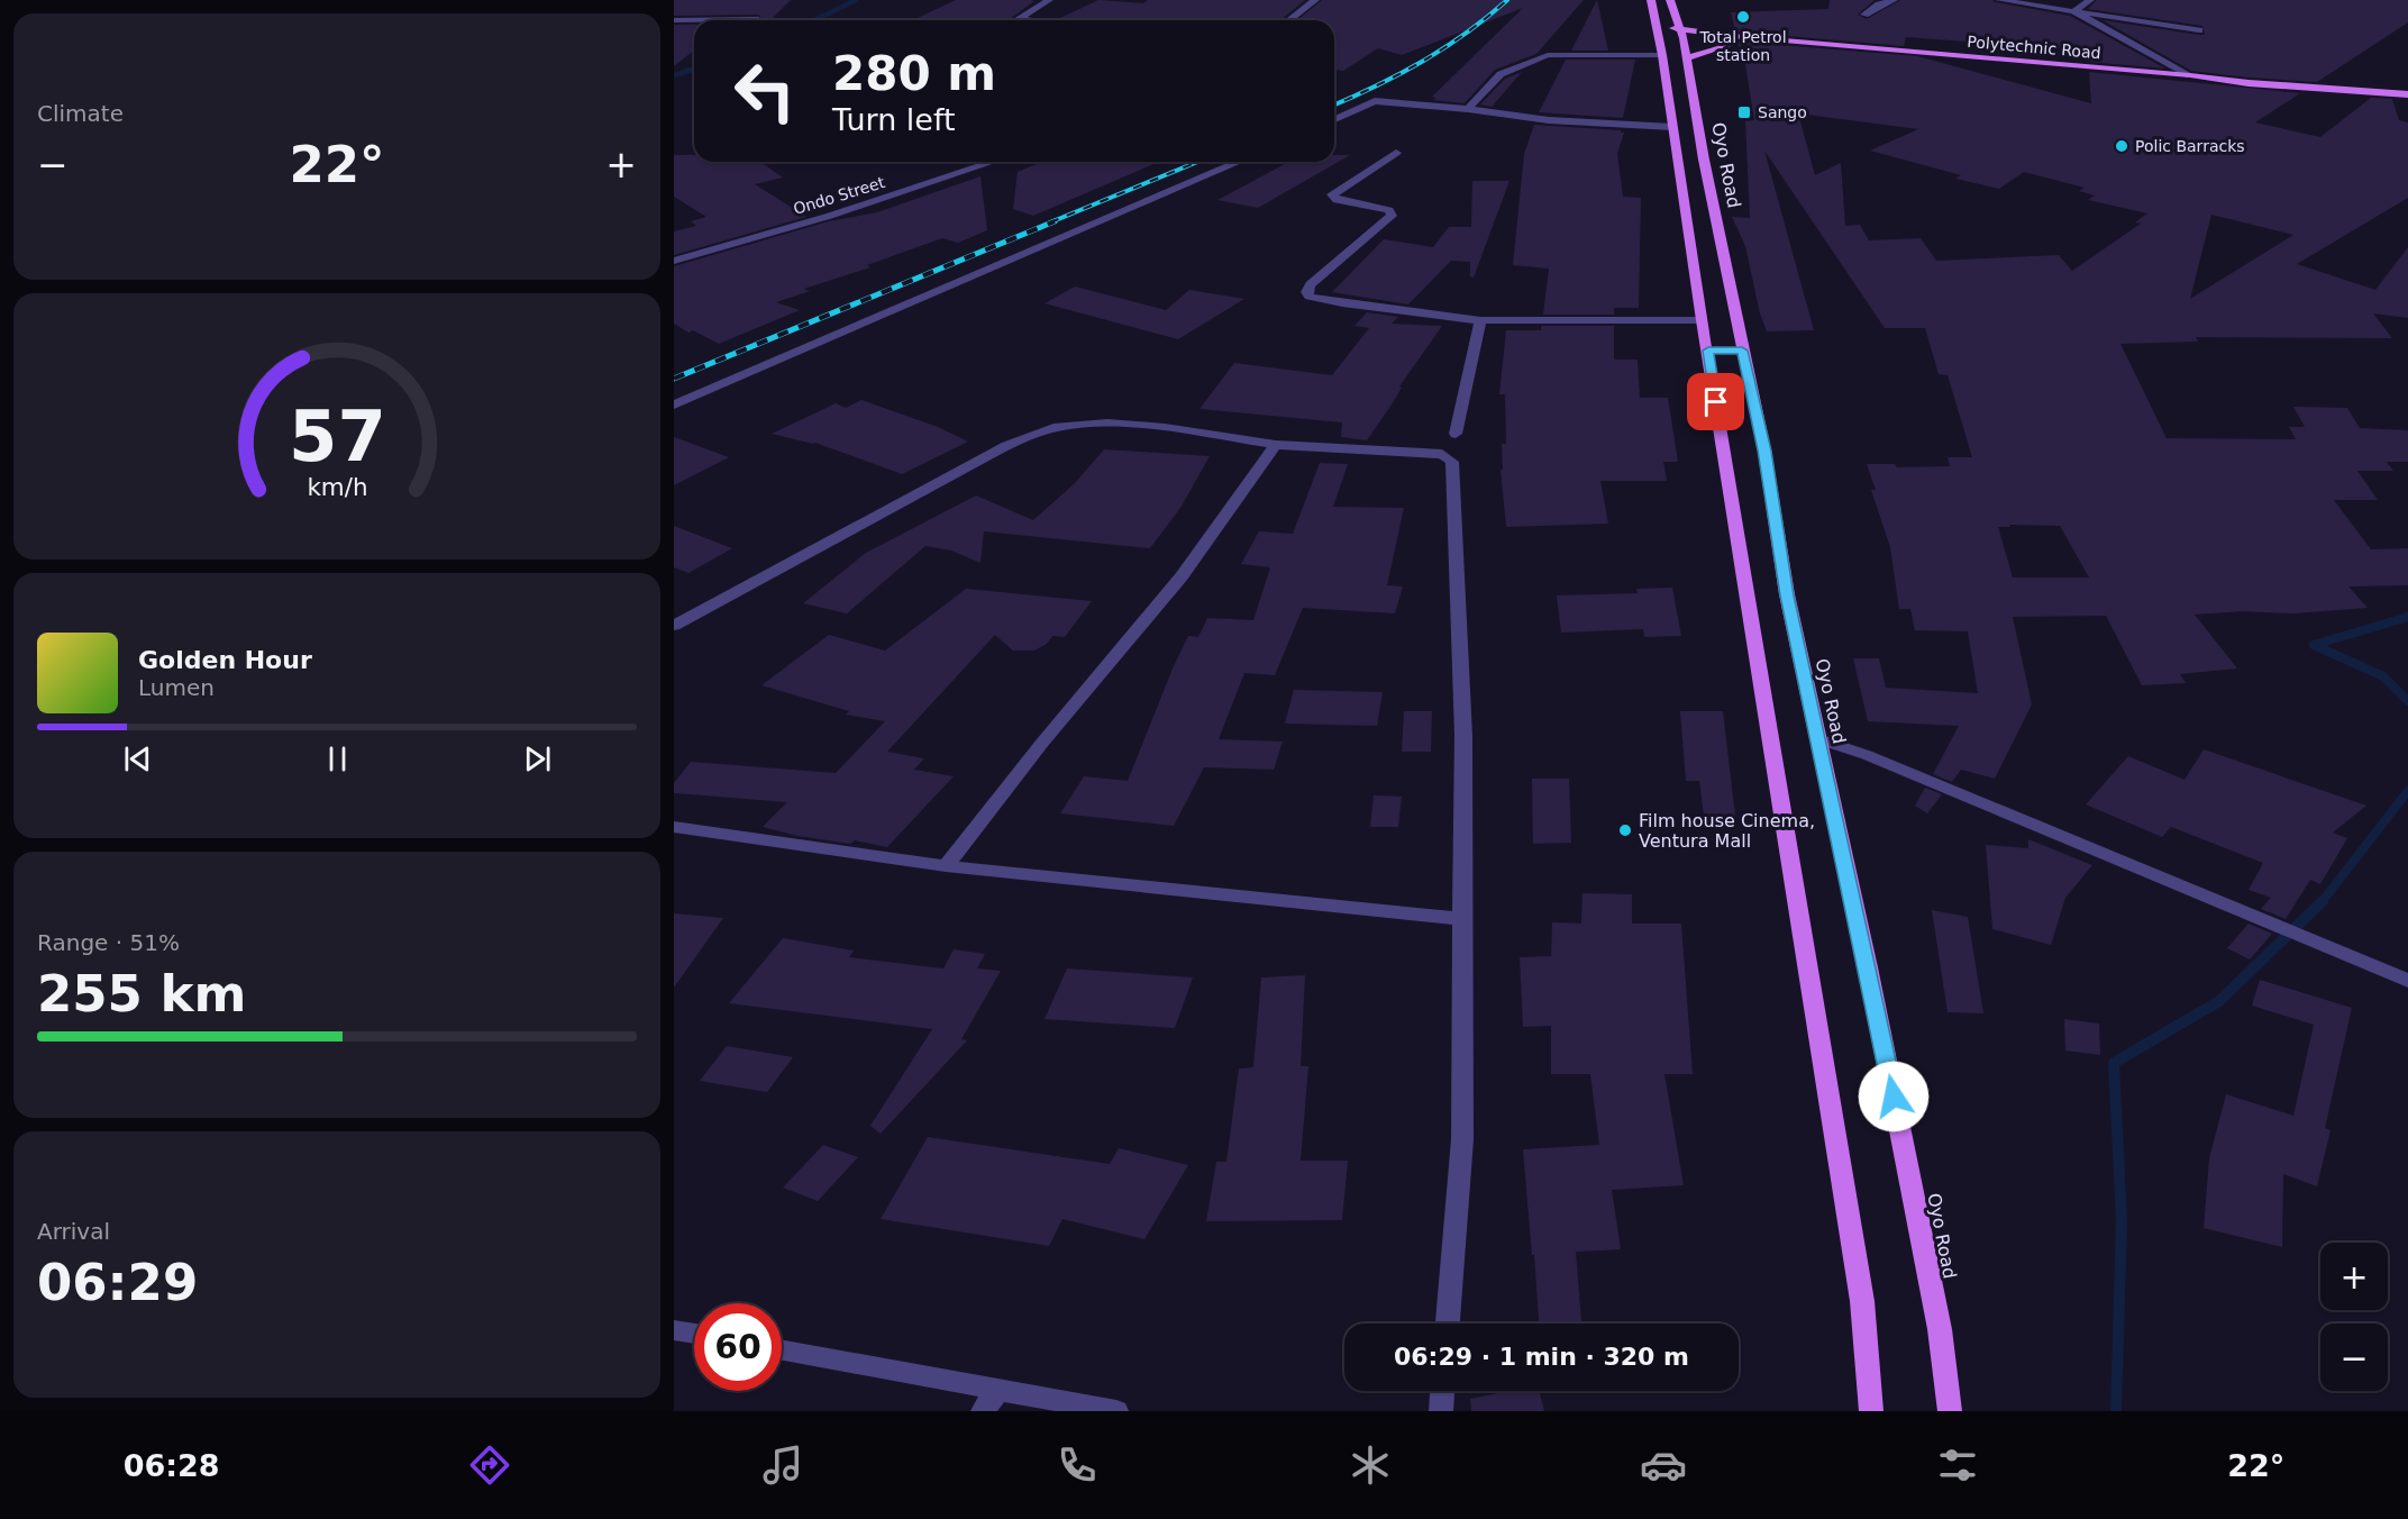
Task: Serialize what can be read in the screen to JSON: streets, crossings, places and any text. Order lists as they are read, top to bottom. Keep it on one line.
{"streets":{"main road":["Polytechnic Road","Oyo Road"],"street":["Ondo Street"]},"crossings":[["Polytechnic Road","Oyo Road"]],"places":{"other":["Total Petrol station","Polic Barracks","Film house Cinema, Ventura Mall"],"transit":["Sango"]},"page":{"tile":["Climate",["Range · 51%","255 km"],["Arrival","06:29"]],"turn":["280 m","Turn left"],"heat":["−","22°","+"],"song":["Golden Hour","Lumen"],"map_buttons":["+","−"],"limit":"60","trip":"06:29 · 1 min · 320 m","tabs":["06:28","22°"],"gauge":["57","km/h"]}}
